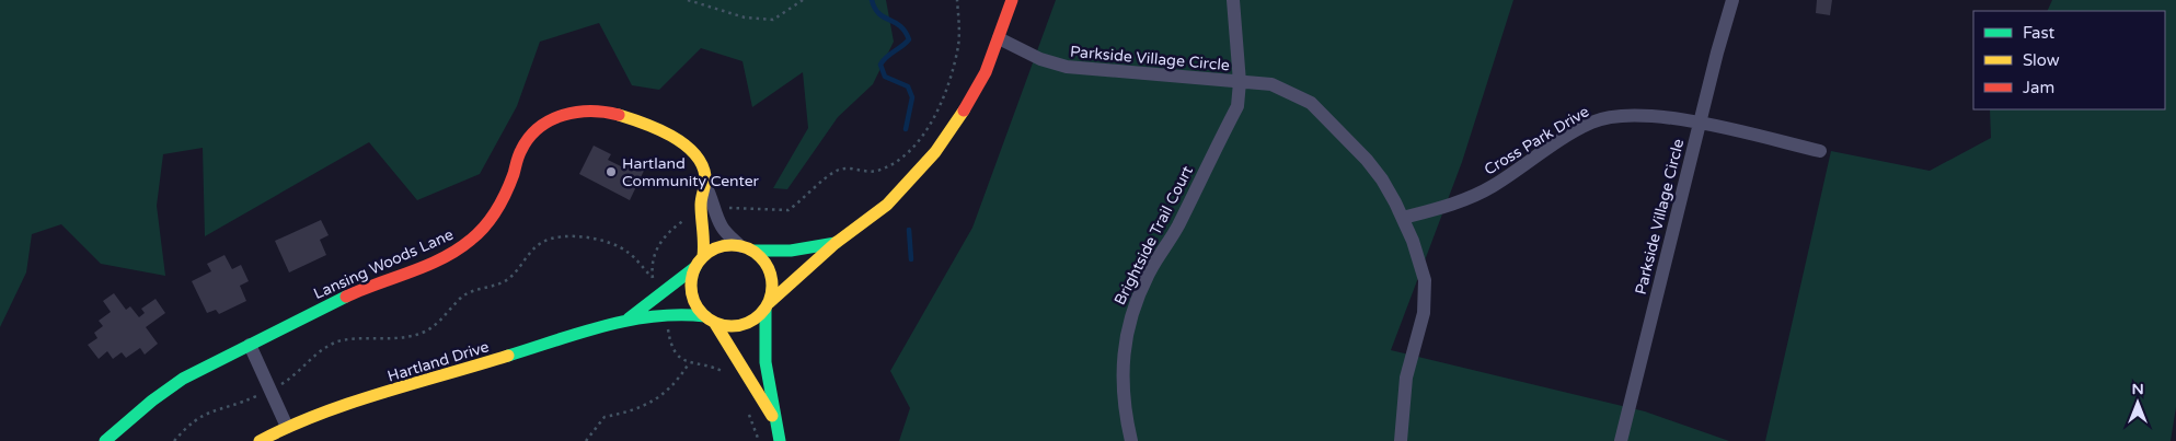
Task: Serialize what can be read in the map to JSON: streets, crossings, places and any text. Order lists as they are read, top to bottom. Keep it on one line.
{"streets":{"street":["Parkside Village Circle","Cross Park Drive","Brightside Trail Court","Lansing Woods Lane","Hartland Drive"]},"crossings":[["Parkside Village Circle","Cross Park Drive"],["Parkside Village Circle","Brightside Trail Court"],["Parkside Village Circle","Hartland Drive"],["Lansing Woods Lane","Hartland Drive"]],"places":["Hartland Community Center"],"legend":["Fast","Slow","Jam"],"north":"top"}
